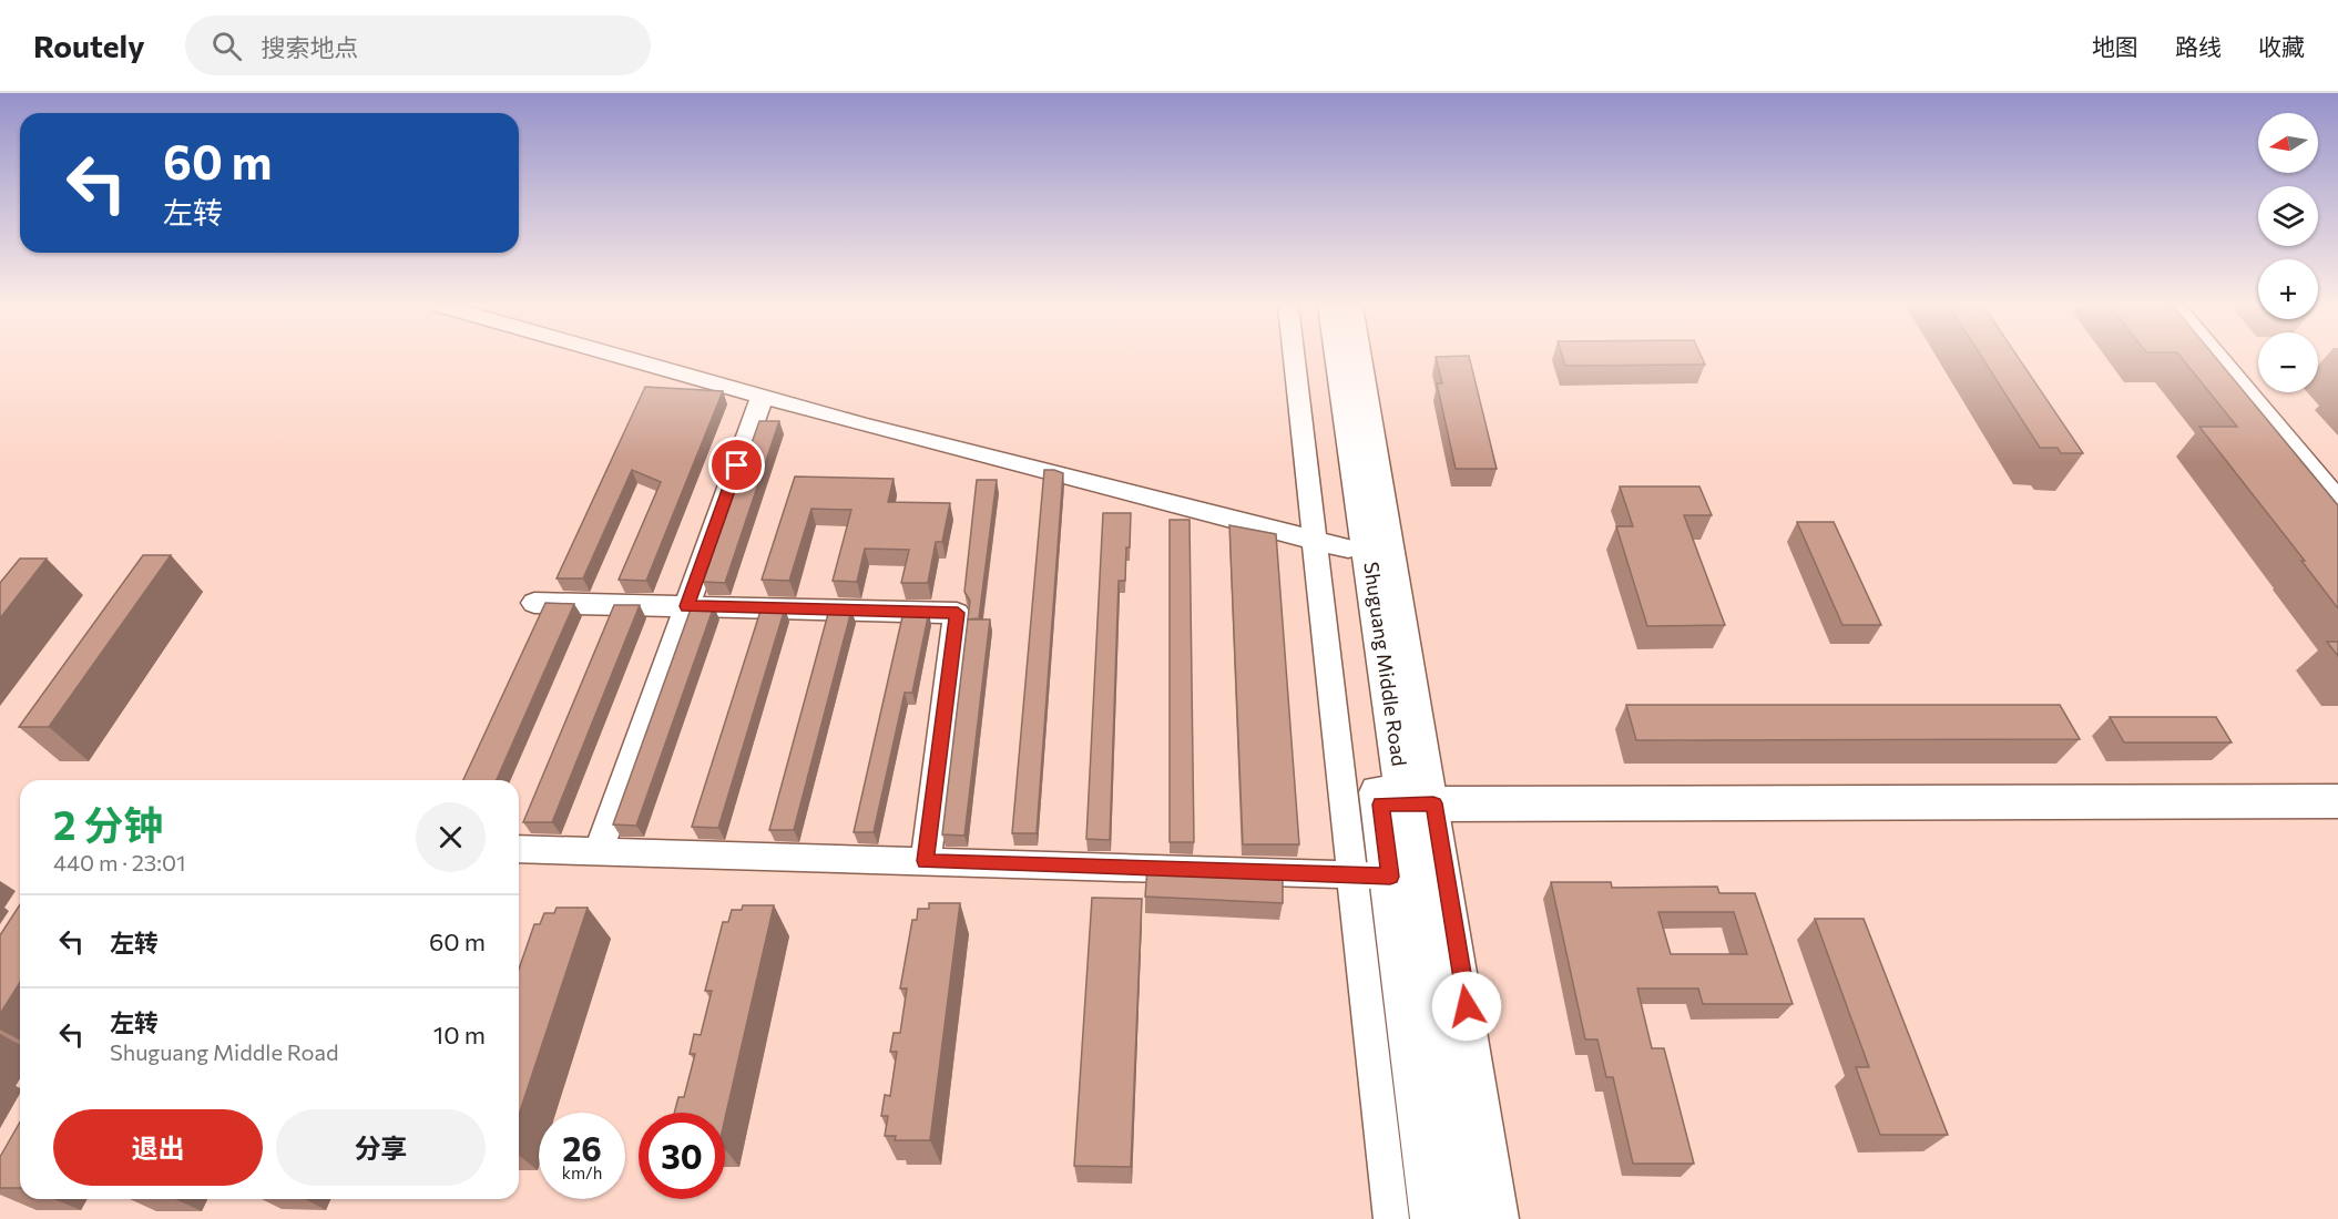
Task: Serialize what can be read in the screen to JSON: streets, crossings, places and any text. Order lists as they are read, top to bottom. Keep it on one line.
{"streets":{"main road":["Shuguang Middle Road"]},"north":"left","page":{"header":"Routely","search":"搜索地点","nav":["地图","路线","收藏"],"map_buttons":["+","−"],"turn":["60 m","左转"],"heading":["2 分钟","440 m · 23:01"],"list":[{"name":"左转","value":"60 m"},{"name":"左转","note":"Shuguang Middle Road","value":"10 m"}],"buttons":["退出","分享"],"speed":"26 km/h","limit":"30"}}
